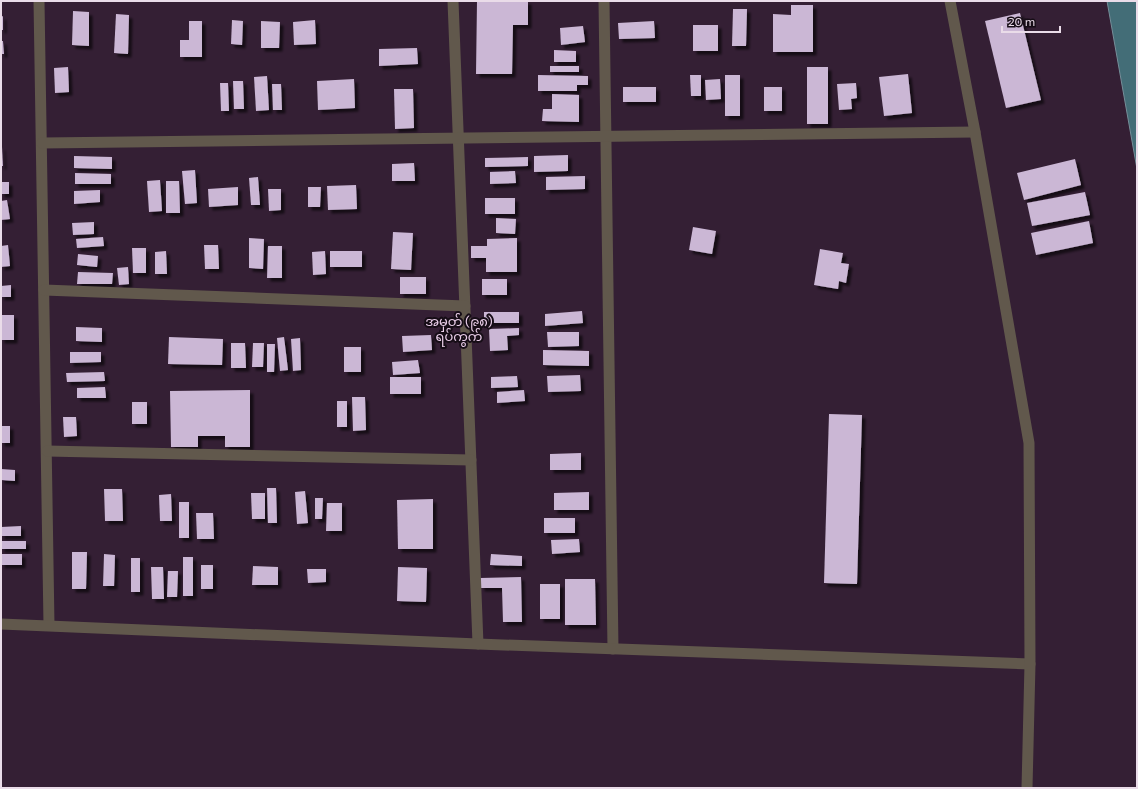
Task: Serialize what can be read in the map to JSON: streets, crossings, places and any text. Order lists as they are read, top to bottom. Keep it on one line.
{"districts":["အမှတ် (၉၈) ရပ်ကွက်"],"scale_bar":"20 m"}
